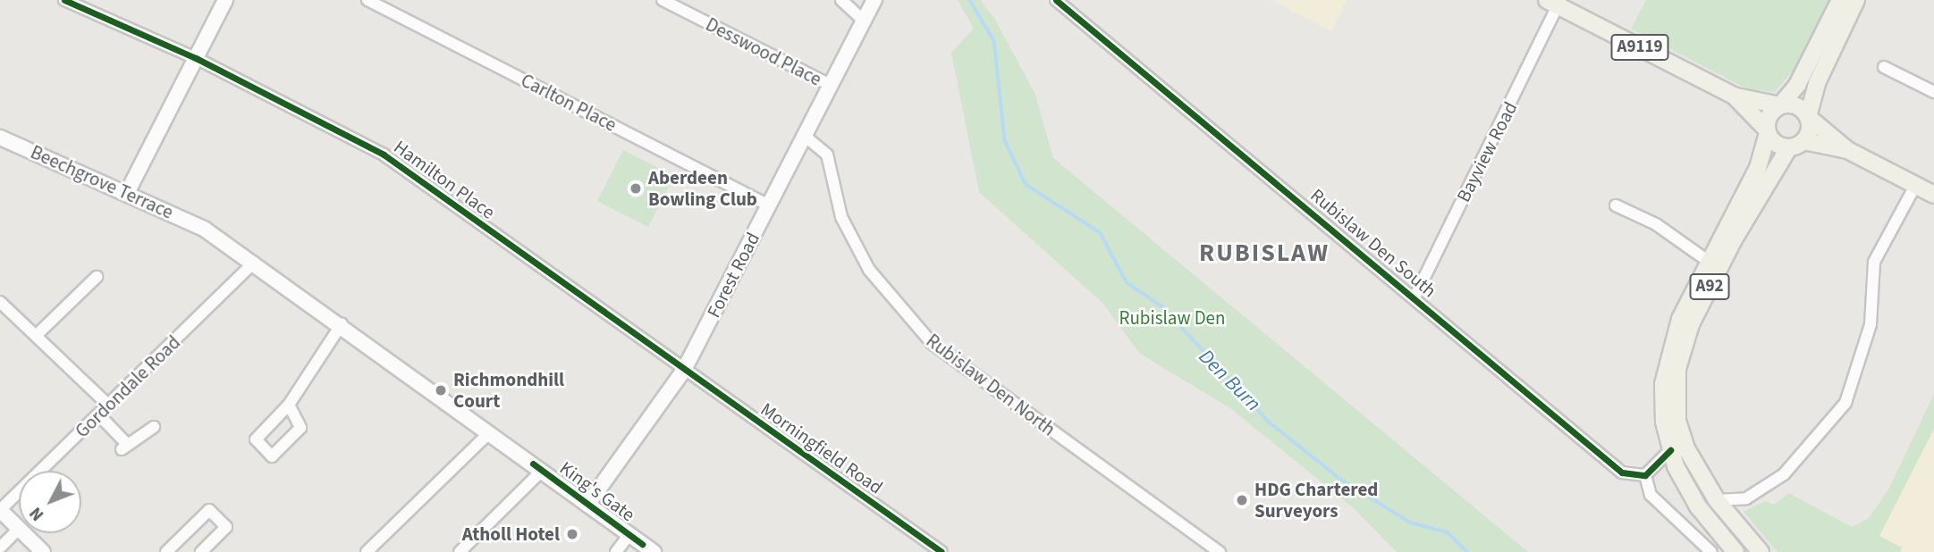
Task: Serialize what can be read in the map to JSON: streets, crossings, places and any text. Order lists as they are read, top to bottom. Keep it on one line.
{"streets":{"main road":["A9119","A92"],"street":["Desswood Place","Carlton Place","Bayview Road","Hamilton Place","Beechgrove Terrace","Rubislaw Den South","Forest Road","Rubislaw Den North","Gordondale Road","Morningfield Road","King's Gate"]},"crossings":[["A9119","Bayview Road"],["A9119","A92"],["Desswood Place","Forest Road"],["Carlton Place","Forest Road"],["Bayview Road","Rubislaw Den South"],["Hamilton Place","Forest Road"],["Hamilton Place","Morningfield Road"],["Beechgrove Terrace","King's Gate"],["Forest Road","Rubislaw Den North"],["Forest Road","Morningfield Road"],["Forest Road","King's Gate"],["Gordondale Road","King's Gate"]],"districts":["RUBISLAW"],"water":["Den Burn"],"parks":["Rubislaw Den"],"places":["Aberdeen Bowling Club","Richmondhill Court","HDG Chartered Surveyors","Atholl Hotel"],"north":"bottom left"}
